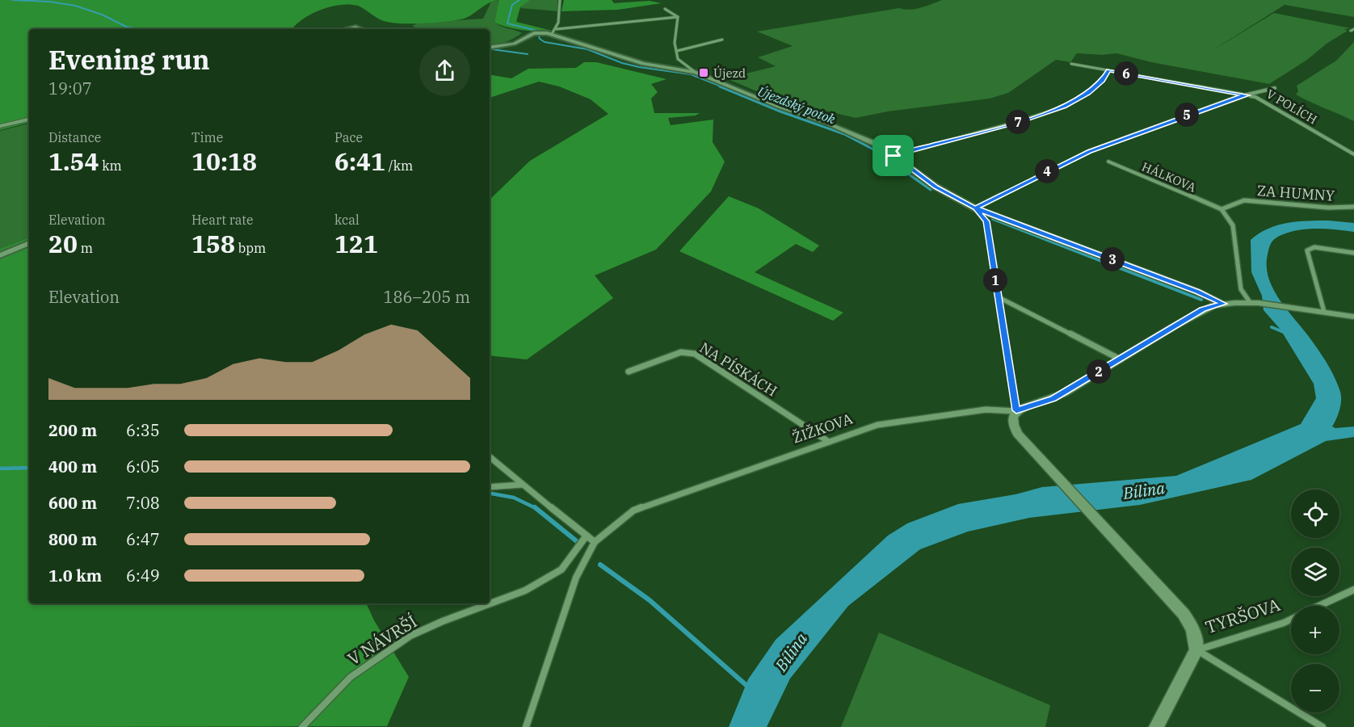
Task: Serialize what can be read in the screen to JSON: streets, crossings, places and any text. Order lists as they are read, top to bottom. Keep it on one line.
{"streets":{"main road":["ŽIŽKOVA","TYRŠOVA"],"street":["V POLÍCH","HÁLKOVA","ZA HUMNY","NA PÍSKÁCH","V NÁVRŠÍ"]},"crossings":[["HÁLKOVA","ZA HUMNY"],["NA PÍSKÁCH","ŽIŽKOVA"]],"water":["Újezdský potok","Bílina"],"places":{"transit":["Újezd"]},"page":{"heading":["Evening run","19:07"],"pins":["6","5","7","4","3","1","2"],"stats":[["Distance","1.54 km"],["Time","10:18"],["Pace","6:41 /km"],["Elevation","20 m"],["Heart rate","158 bpm"],["kcal","121"]],"chart":["Elevation","186–205 m"],"list":[{"name":"200 m","note":"6:35"},{"name":"400 m","note":"6:05"},{"name":"600 m","note":"7:08"},{"name":"800 m","note":"6:47"},{"name":"1.0 km","note":"6:49"}],"map_buttons":["+","−"]}}
